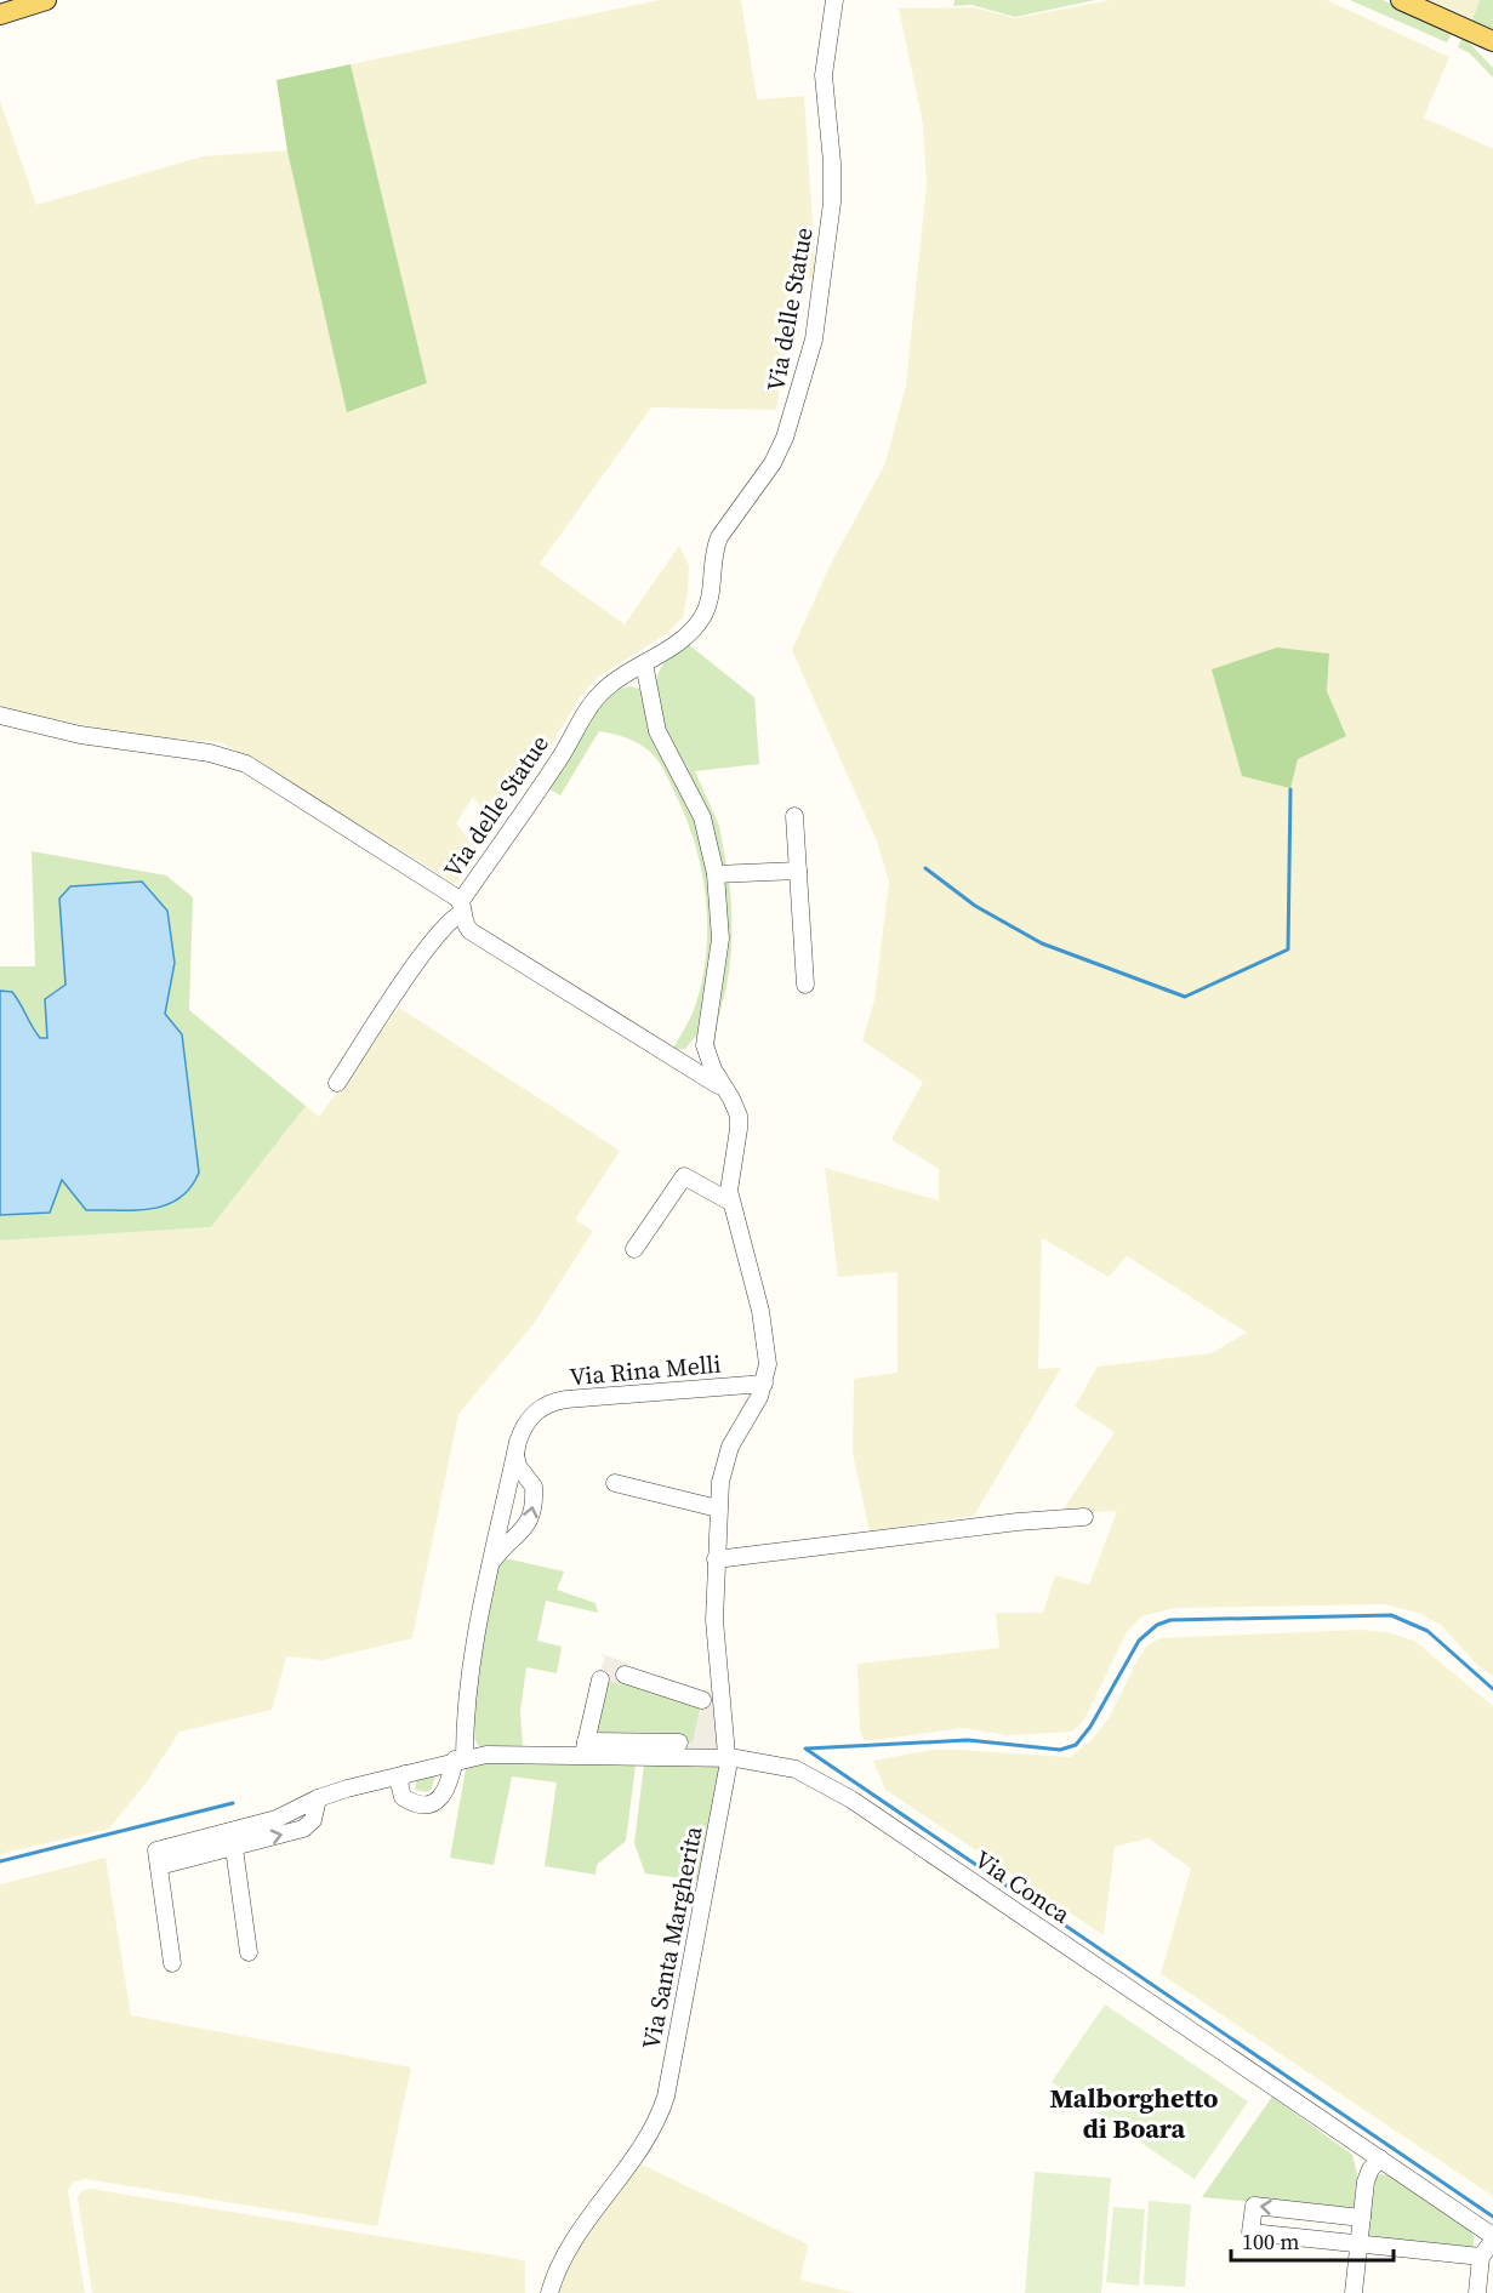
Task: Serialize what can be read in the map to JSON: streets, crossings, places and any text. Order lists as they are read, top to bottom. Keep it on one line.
{"streets":{"street":["Via delle Statue","Via Rina Melli","Via Conca","Via Santa Margherita"]},"crossings":[["Via Rina Melli","Via Conca"],["Via Rina Melli","Via Santa Margherita"],["Via Conca","Via Santa Margherita"]],"districts":["Malborghetto di Boara"],"scale_bar":"100 m"}
